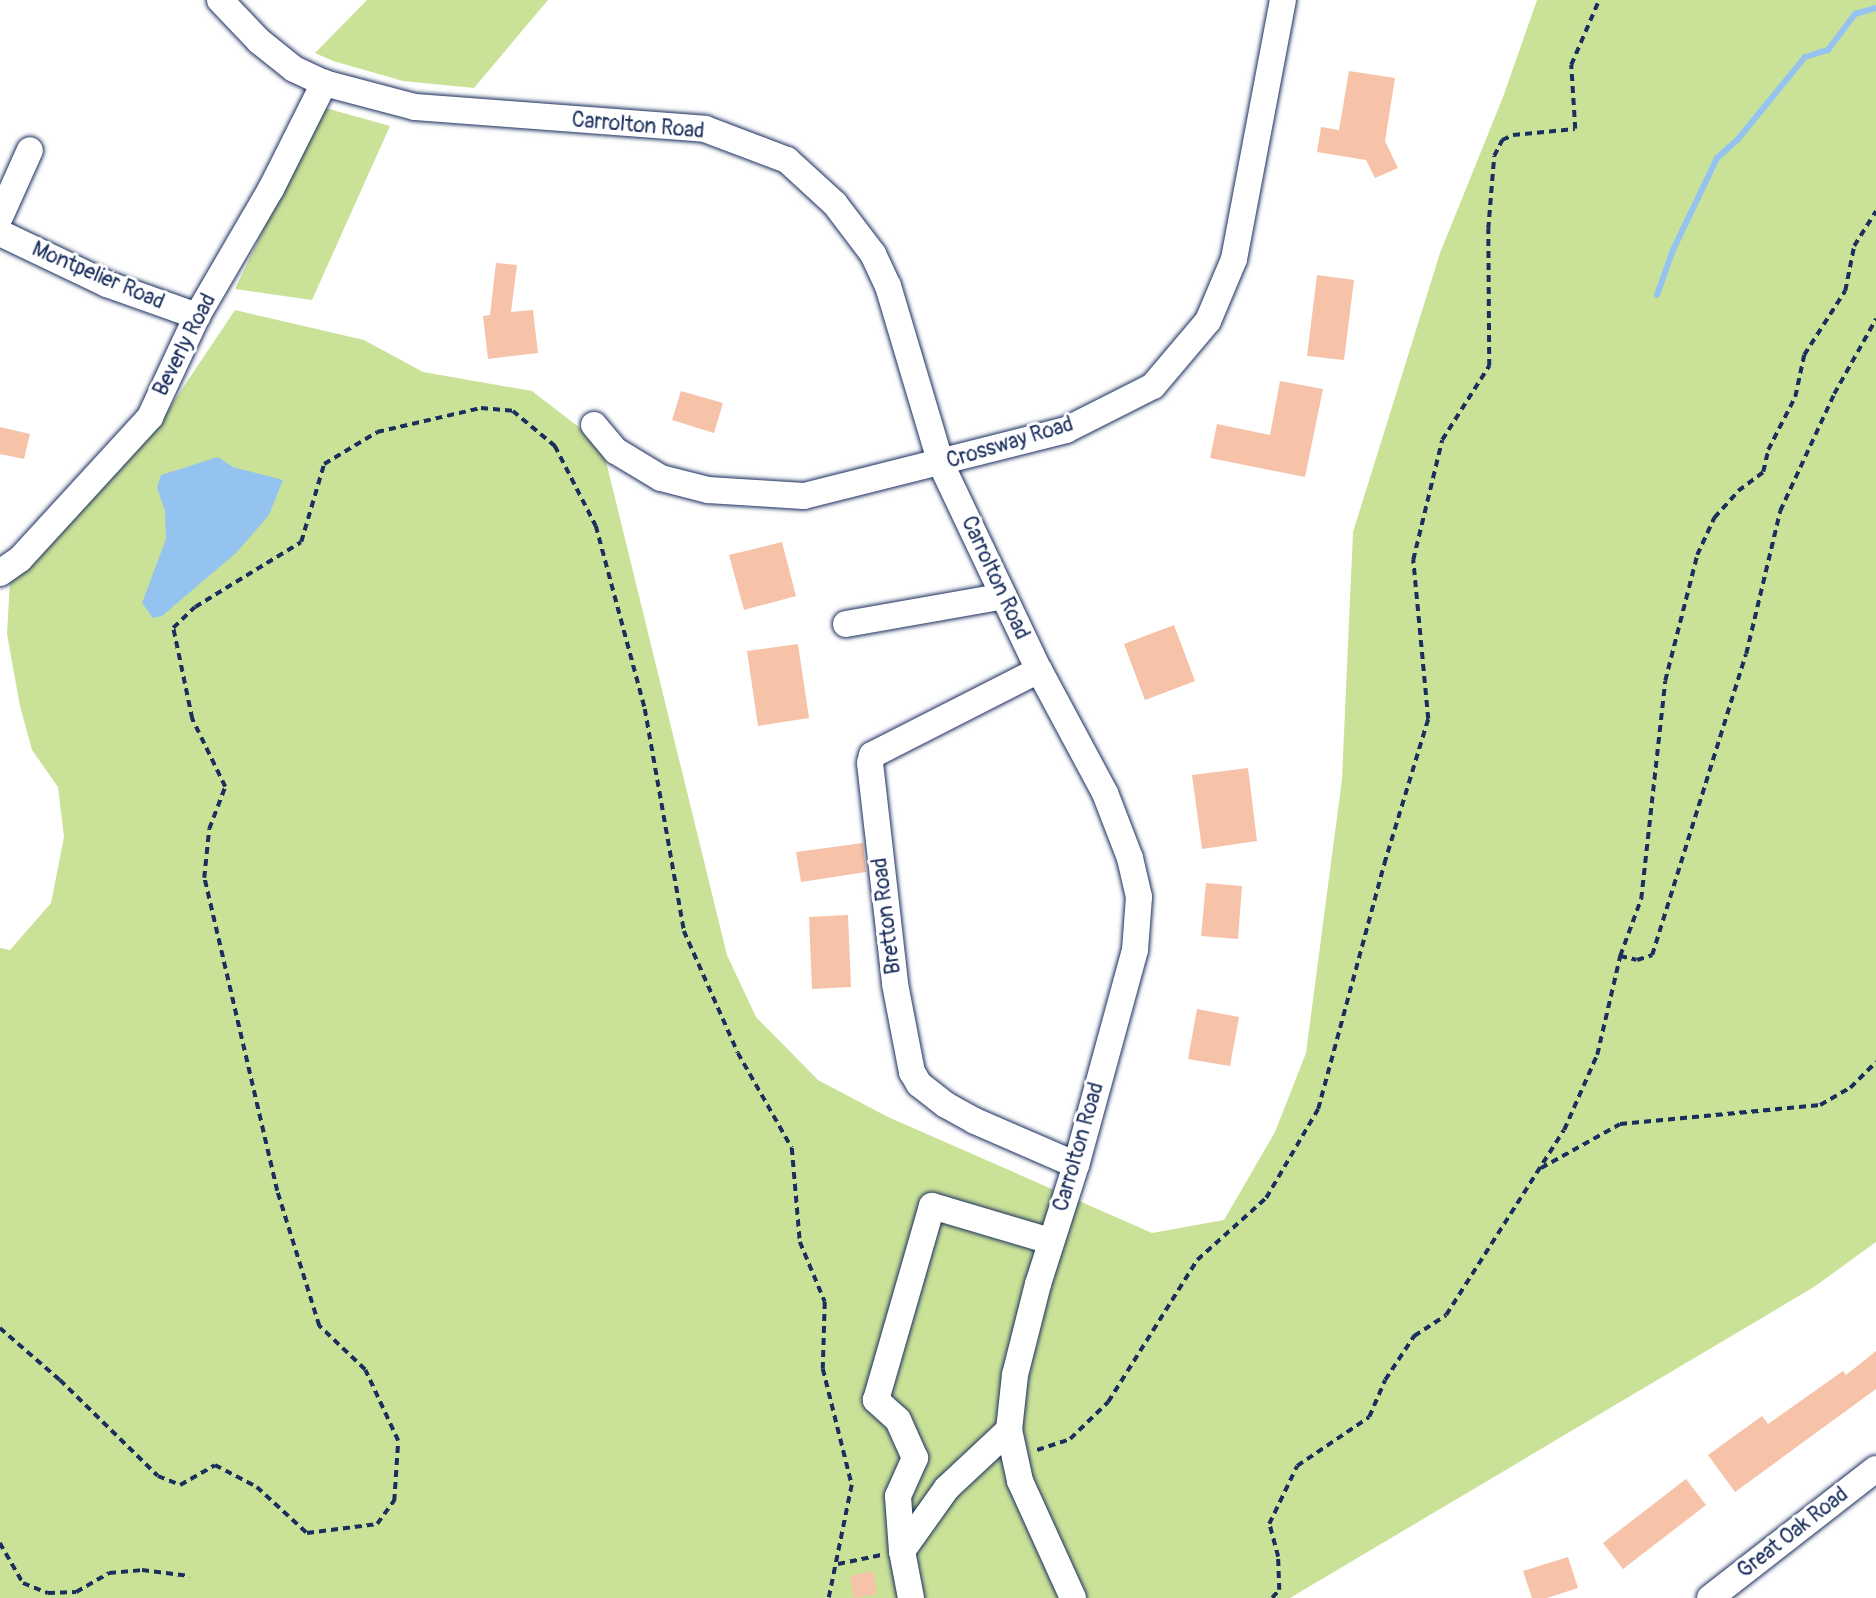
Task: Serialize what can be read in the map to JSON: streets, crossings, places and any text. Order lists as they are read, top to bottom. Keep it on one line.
{"streets":{"street":["Carrolton Road","Montpelier Road","Beverly Road","Crossway Road","Bretton Road","Great Oak Road"]},"crossings":[["Carrolton Road","Beverly Road"],["Carrolton Road","Crossway Road"],["Carrolton Road","Bretton Road"],["Montpelier Road","Beverly Road"]]}
